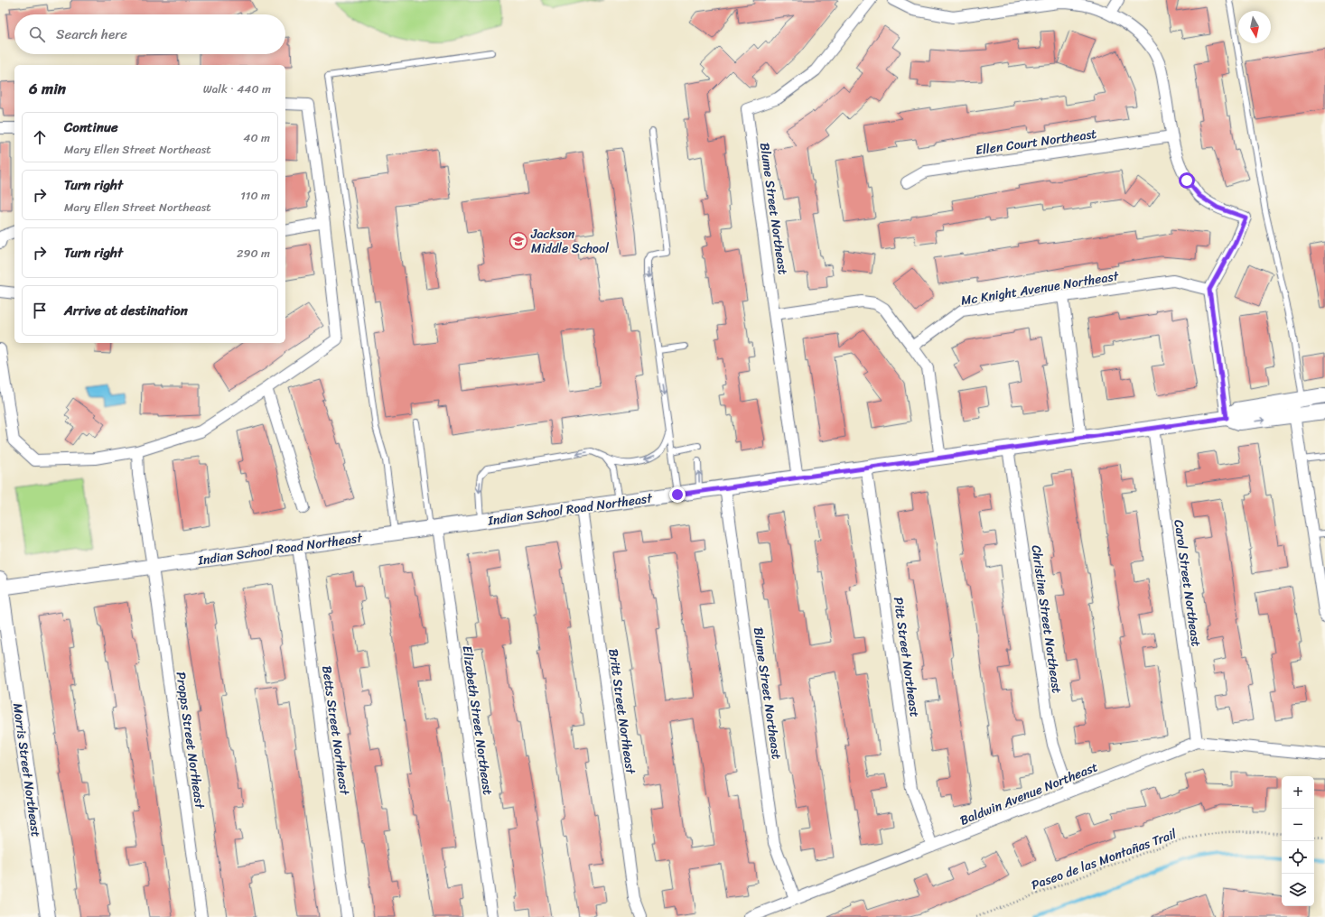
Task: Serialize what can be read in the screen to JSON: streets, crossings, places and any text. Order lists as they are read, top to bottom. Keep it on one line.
{"streets":{"street":["Ellen Court Northeast","Blume Street Northeast","Mc Knight Avenue Northeast","Indian School Road Northeast","Carol Street Northeast","Christine Street Northeast","Pitt Street Northeast","Britt Street Northeast","Elizabeth Street Northeast","Betts Street Northeast","Propps Street Northeast","Morris Street Northeast","Baldwin Avenue Northeast"],"path":["Paseo de las Montañas Trail"]},"crossings":[["Blume Street Northeast","Indian School Road Northeast"],["Blume Street Northeast","Baldwin Avenue Northeast"],["Indian School Road Northeast","Carol Street Northeast"],["Indian School Road Northeast","Christine Street Northeast"],["Indian School Road Northeast","Pitt Street Northeast"],["Indian School Road Northeast","Britt Street Northeast"],["Indian School Road Northeast","Elizabeth Street Northeast"],["Indian School Road Northeast","Betts Street Northeast"],["Indian School Road Northeast","Propps Street Northeast"],["Indian School Road Northeast","Morris Street Northeast"],["Carol Street Northeast","Baldwin Avenue Northeast"],["Christine Street Northeast","Baldwin Avenue Northeast"],["Pitt Street Northeast","Baldwin Avenue Northeast"]],"places":{"school or university":["Jackson Middle School"]},"north":"bottom","page":{"search":"Search here","heading":["6 min","Walk · 440 m"],"list":[["Continue","Mary Ellen Street Northeast","40 m"],["Turn right","Mary Ellen Street Northeast","110 m"],["Turn right","290 m"],"Arrive at destination"],"map_buttons":["+","−"]}}
